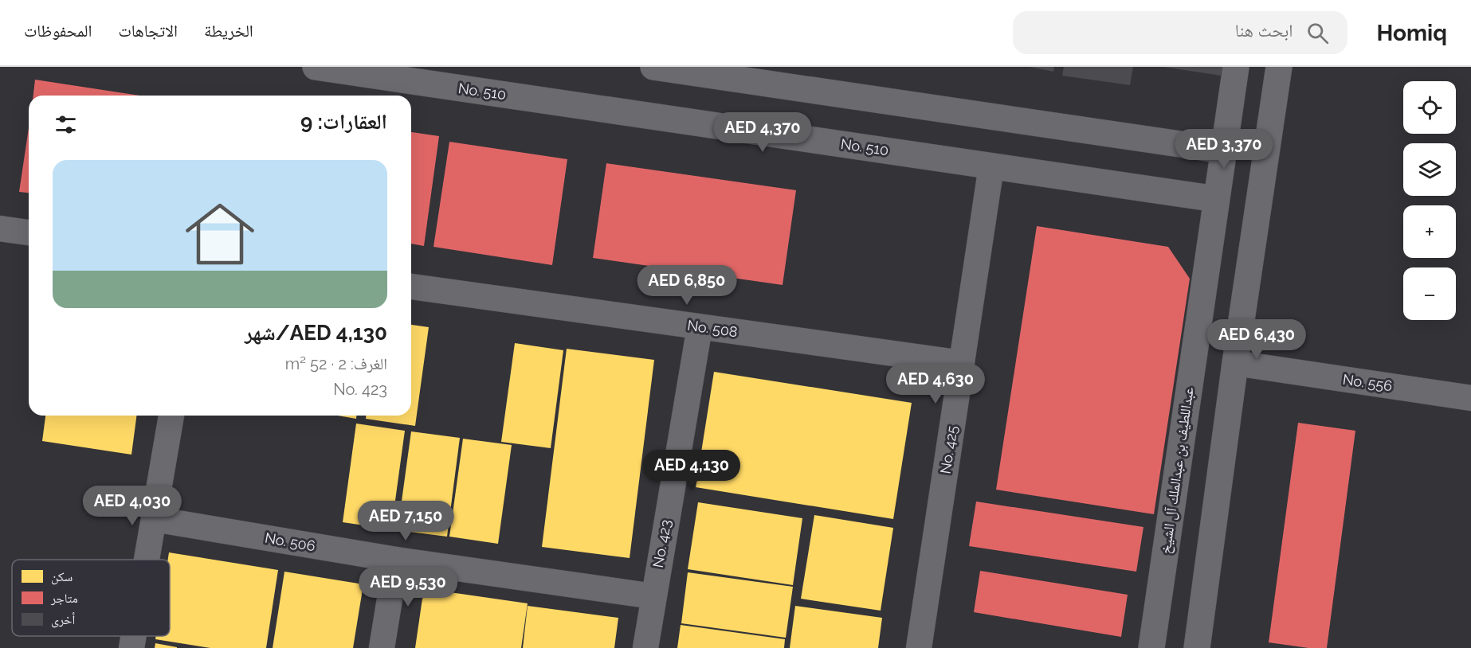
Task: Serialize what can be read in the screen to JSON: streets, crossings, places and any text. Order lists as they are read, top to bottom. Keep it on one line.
{"streets":{"street":["No. 510","No. 508","No. 556","No. 425","عبداللطيف بن عبدالملك آل الشيخ","No. 506","No. 423"]},"crossings":[["No. 510","No. 425"],["No. 510","عبداللطيف بن عبدالملك آل الشيخ"],["No. 508","No. 425"],["No. 508","No. 423"],["No. 506","No. 423"]],"legend":["سكن","متاجر","أخرى"],"page":{"header":"Homiq","search":"ابحث هنا","nav":["الخريطة","الاتجاهات","المحفوظات"],"map_buttons":["+","−"],"heading":"العقارات: 9","price":["AED 4,370","AED 3,370","AED 6,850","AED 6,430","AED 4,630","AED 4,130","AED 4,030","AED 7,150","AED 9,530"],"list":[{"name":"AED 4,130/شهر","note":"الغرف: 2 · 52 m² · No. 423"}]}}
